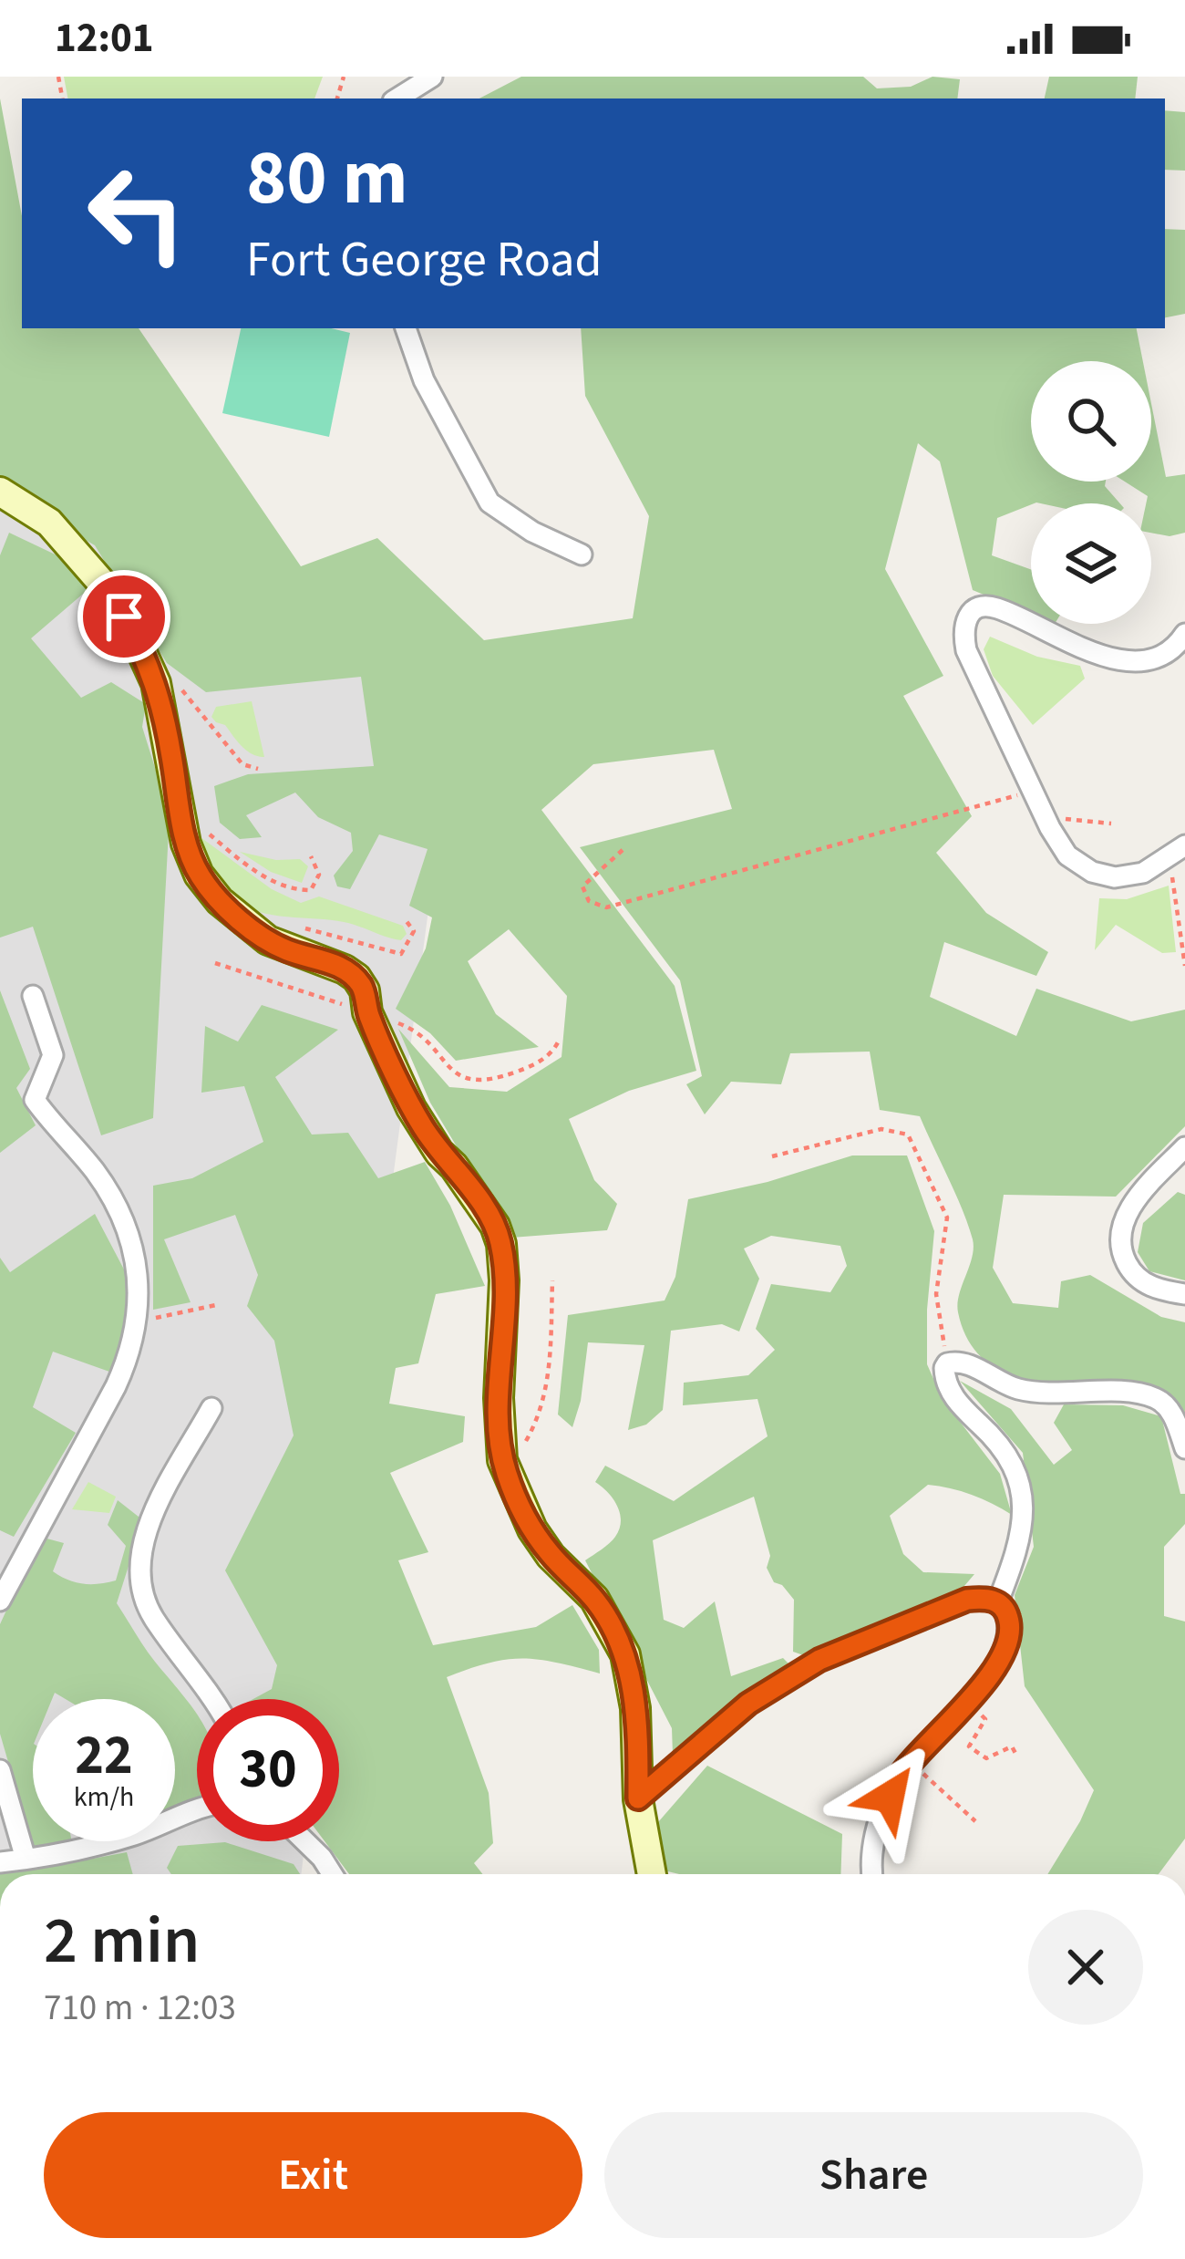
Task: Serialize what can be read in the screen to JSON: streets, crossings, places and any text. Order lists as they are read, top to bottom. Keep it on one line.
{"page":{"status":"12:01","turn":["80 m","Fort George Road"],"speed":"22 km/h","limit":"30","heading":["2 min","710 m · 12:03"],"buttons":["Exit","Share"]}}
